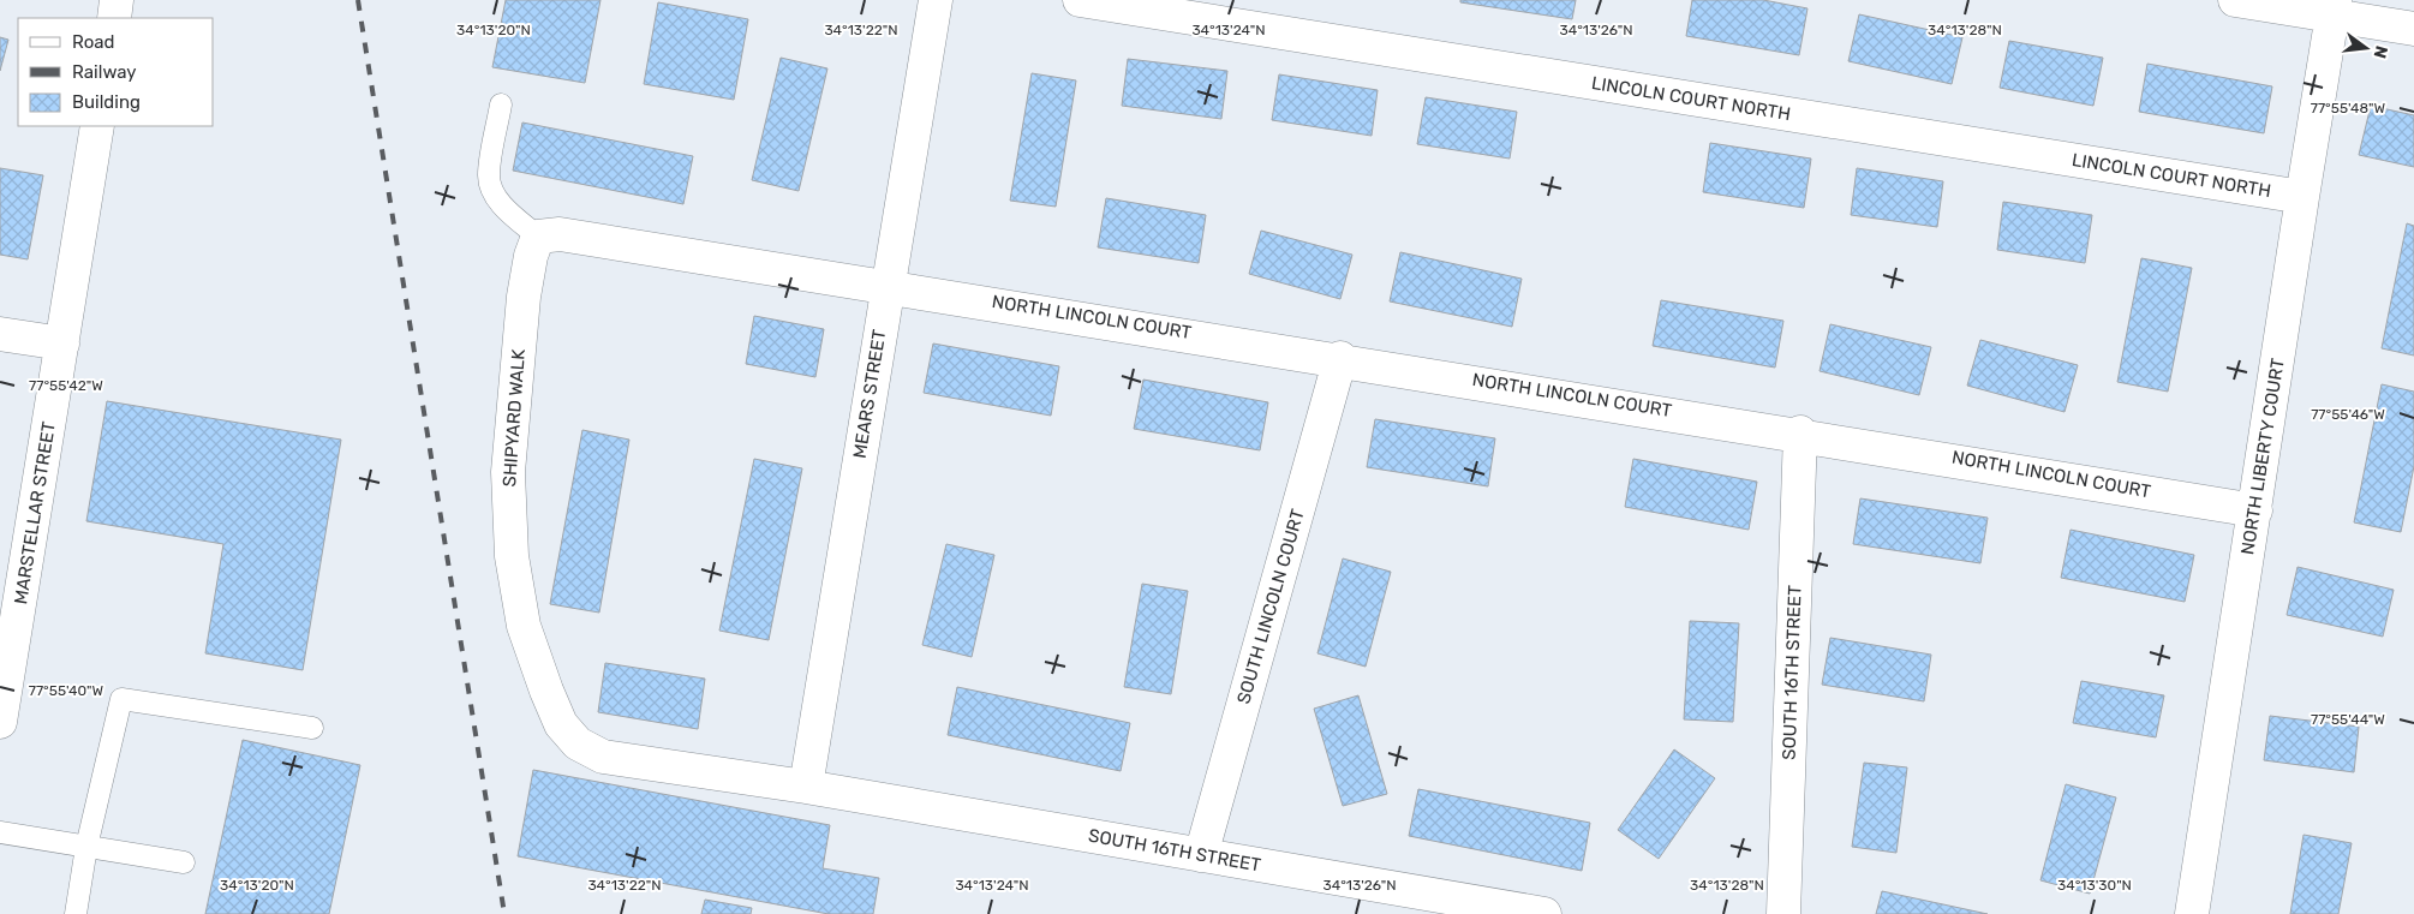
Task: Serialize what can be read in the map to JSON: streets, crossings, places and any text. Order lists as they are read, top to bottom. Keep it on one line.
{"streets":{"street":["LINCOLN COURT NORTH","NORTH LINCOLN COURT","MEARS STREET","SHIPYARD WALK","NORTH LIBERTY COURT","MARSTELLAR STREET","SOUTH LINCOLN COURT","SOUTH 16TH STREET"]},"crossings":[["LINCOLN COURT NORTH","NORTH LIBERTY COURT"],["NORTH LINCOLN COURT","MEARS STREET"],["NORTH LINCOLN COURT","NORTH LIBERTY COURT"],["NORTH LINCOLN COURT","SOUTH LINCOLN COURT"],["NORTH LINCOLN COURT","SOUTH 16TH STREET"],["MEARS STREET","SHIPYARD WALK"],["MEARS STREET","SOUTH 16TH STREET"],["SHIPYARD WALK","SOUTH 16TH STREET"],["SOUTH LINCOLN COURT","SOUTH 16TH STREET"]],"legend":["Road","Railway","Building"],"north":"right","coordinates":["34°13'20\"N","34°13'22\"N","34°13'24\"N","34°13'26\"N","34°13'28\"N","77°55'48\"W","77°55'42\"W","77°55'46\"W","77°55'40\"W","77°55'44\"W","34°13'30\"N"]}
